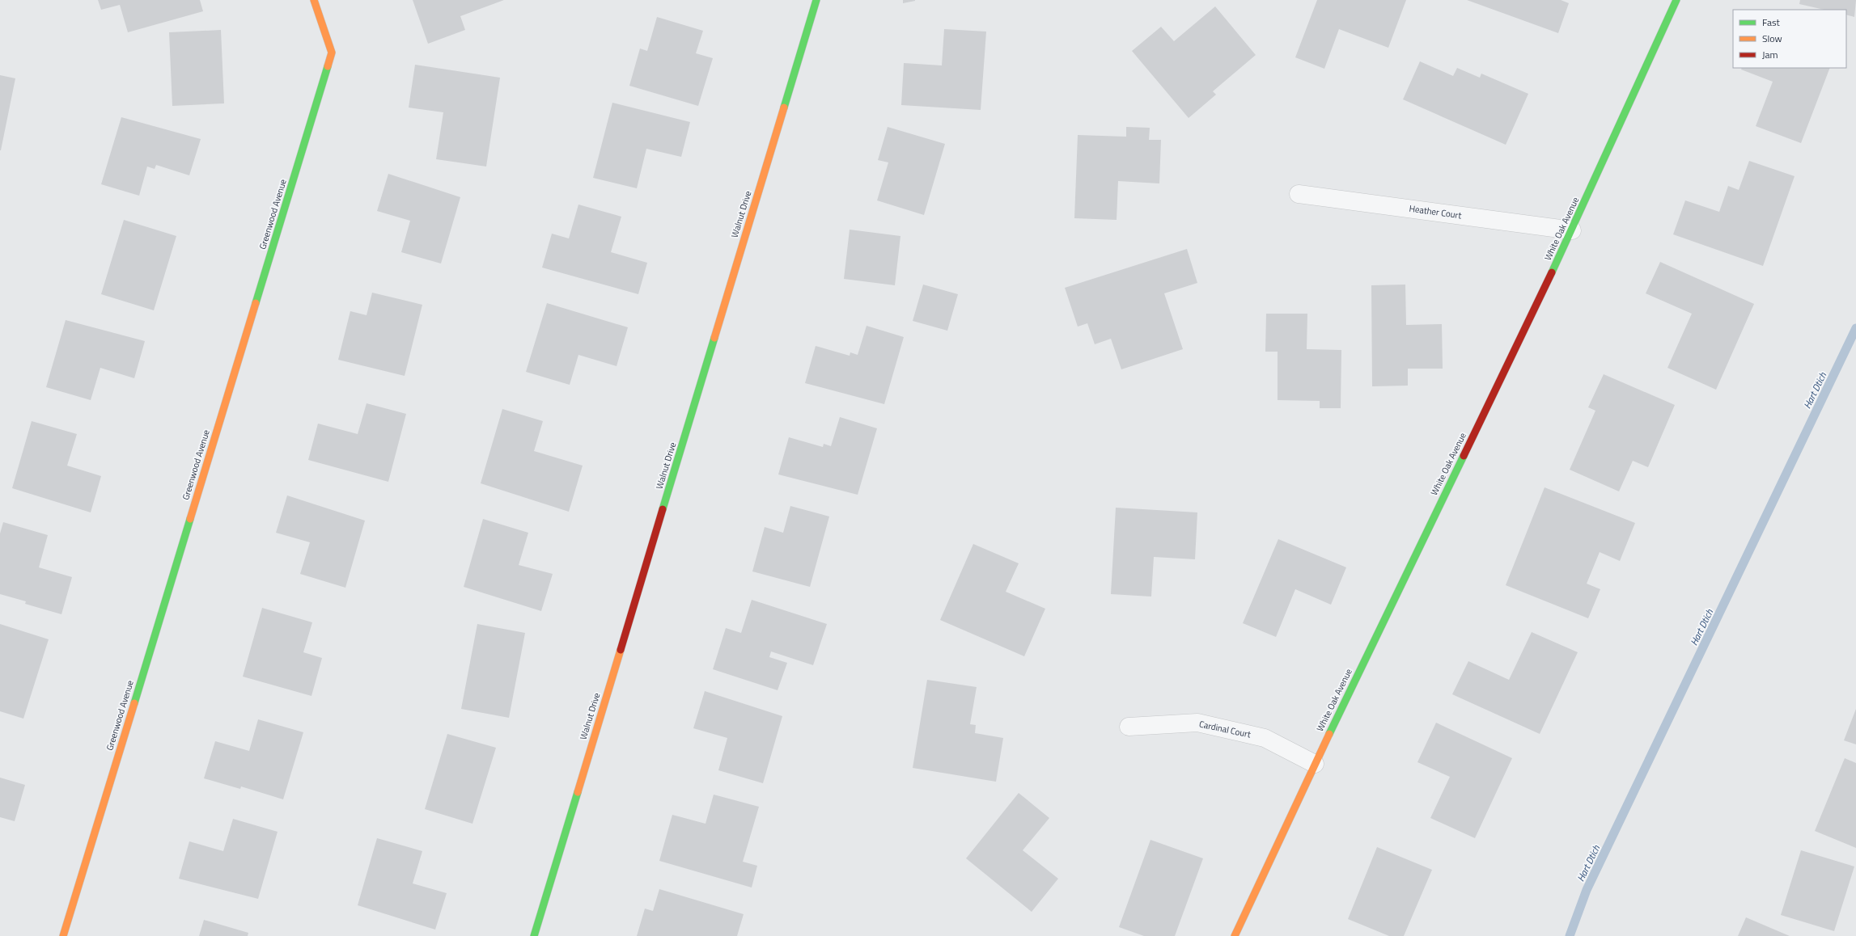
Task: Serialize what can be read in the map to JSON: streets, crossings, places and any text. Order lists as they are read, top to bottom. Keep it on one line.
{"streets":{"street":["Heather Court","Greenwood Avenue","Walnut Drive","White Oak Avenue","Cardinal Court"]},"crossings":[["Heather Court","White Oak Avenue"],["White Oak Avenue","Cardinal Court"]],"water":["Hart Dtich"],"legend":["Fast","Slow","Jam"]}
